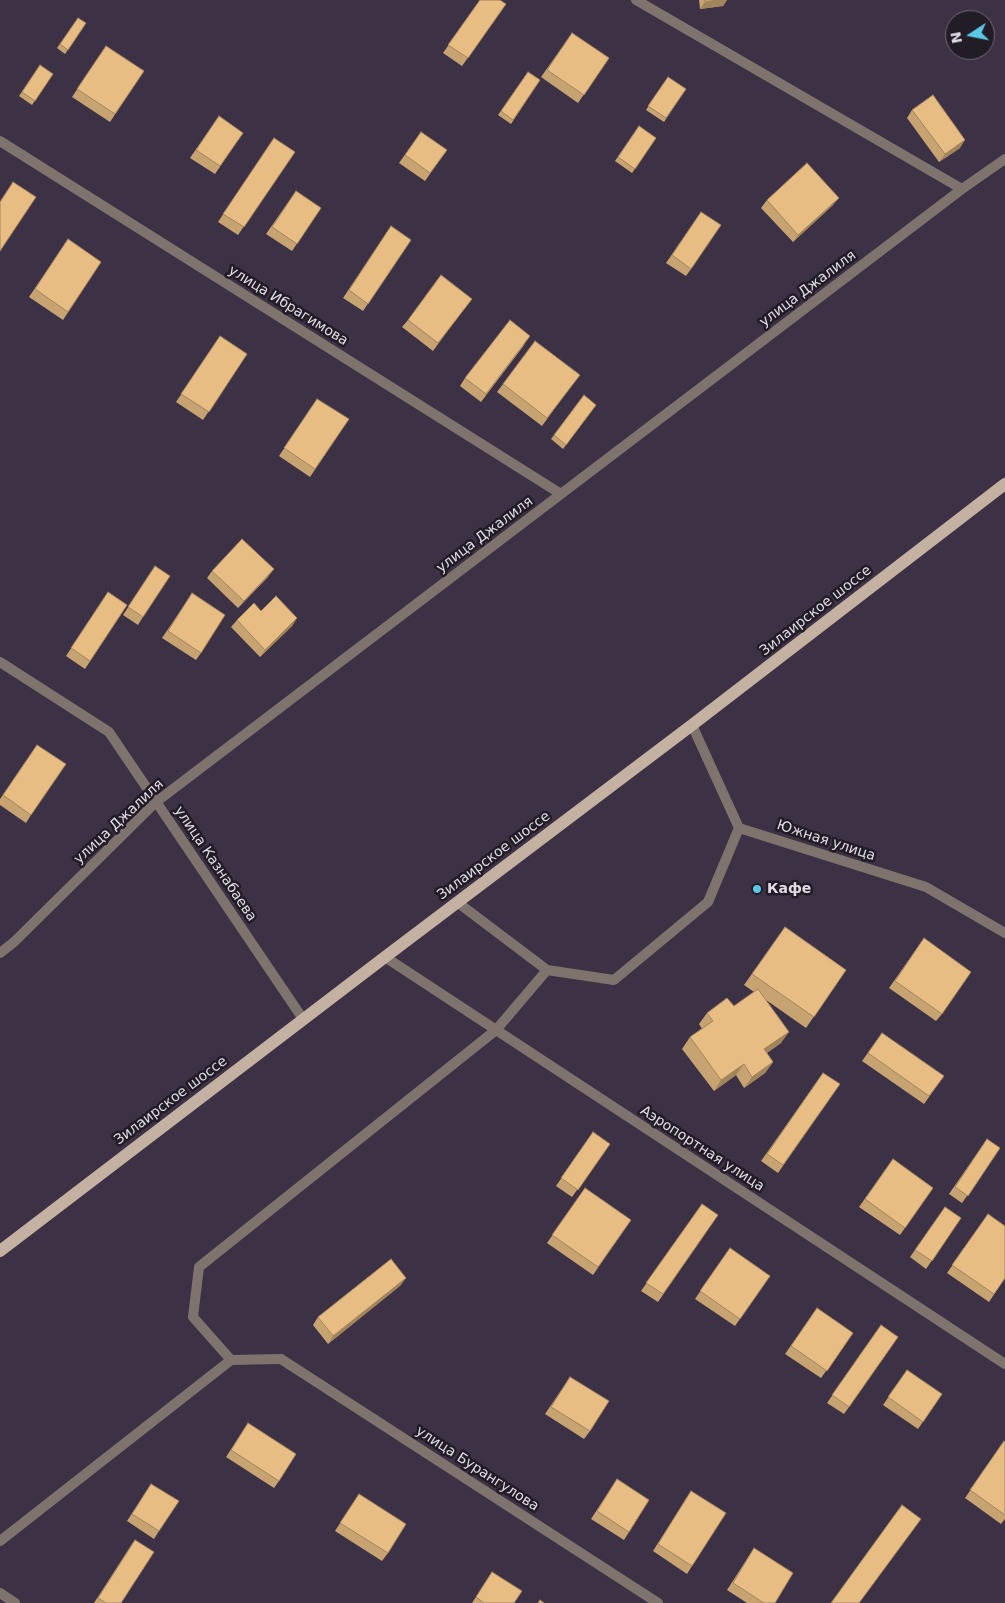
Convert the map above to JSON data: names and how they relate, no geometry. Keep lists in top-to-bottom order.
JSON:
{
  "streets": {
    "main road": ["Зилаирское шоссе"],
    "street": [
      "улица Джалиля",
      "улица Ибрагимова",
      "Южная улица",
      "улица Казнабаева",
      "Аэропортная улица",
      "улица Бурангулова"
    ]
  },
  "crossings": [
    ["улица Джалиля", "улица Ибрагимова"],
    ["улица Джалиля", "улица Казнабаева"],
    ["Зилаирское шоссе", "улица Казнабаева"],
    ["Зилаирское шоссе", "Аэропортная улица"]
  ],
  "places": ["Кафе"],
  "north": "left"
}
